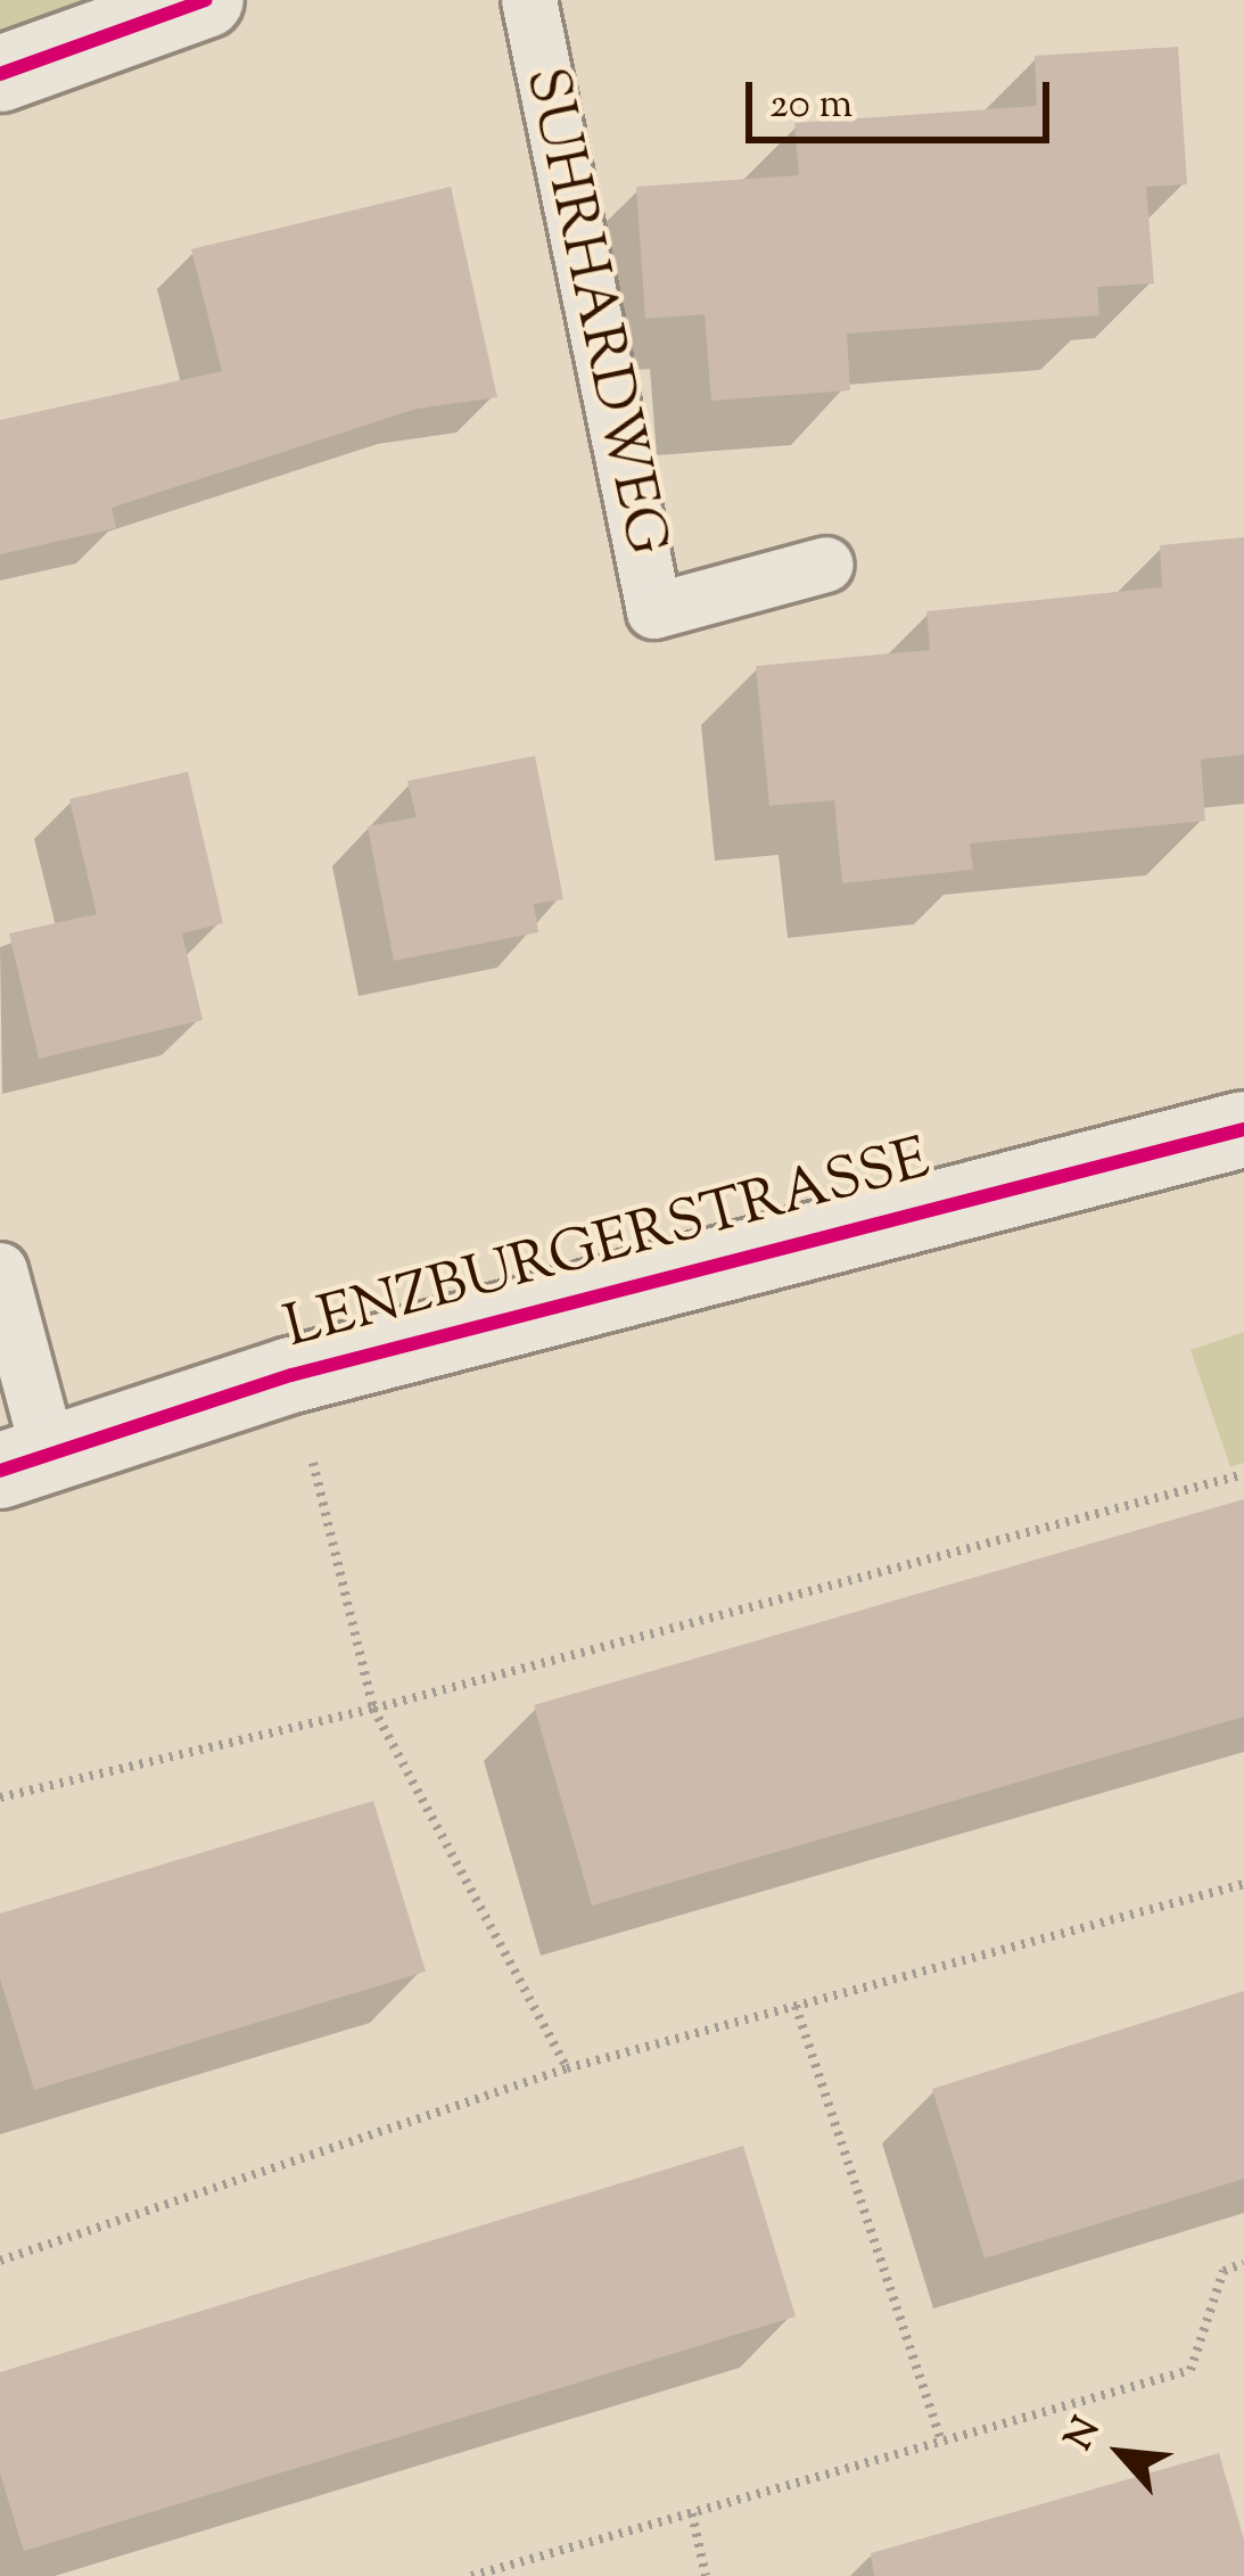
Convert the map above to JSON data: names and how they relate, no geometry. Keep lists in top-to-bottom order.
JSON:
{
  "streets": {
    "main road": ["LENZBURGERSTRASSE"],
    "lane": ["SUHRHARDWEG"]
  },
  "scale_bar": "20 m",
  "north": "top left"
}
